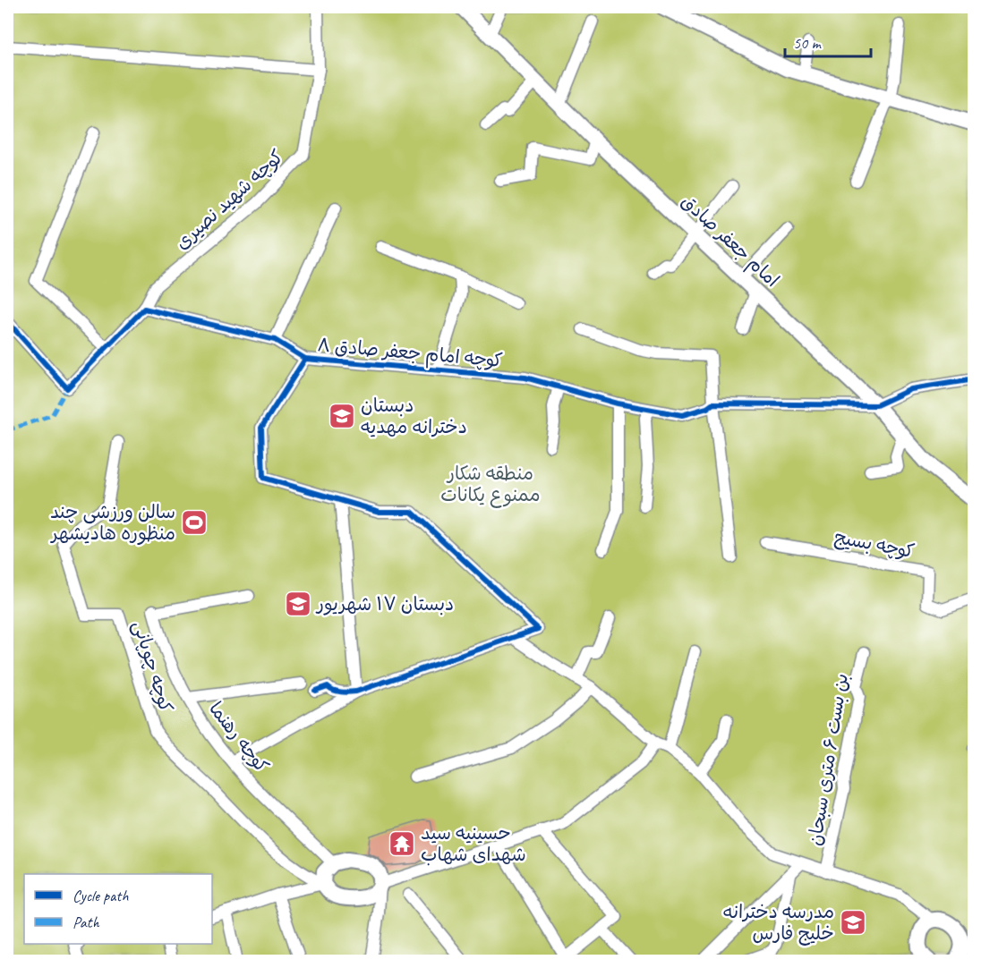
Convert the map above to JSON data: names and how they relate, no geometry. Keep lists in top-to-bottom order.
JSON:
{
  "streets": {
    "main road": ["امام جعفر صادق"],
    "street": [
      "کوچه شهید نصیری",
      "کوچه امام جعفر صادق ۸",
      "کوچه بسیج",
      "کوچه چوپانی",
      "کوچه رهنما",
      "بن بست ۶ متری سبحان"
    ]
  },
  "crossings": [
    ["کوچه شهید نصیری", "کوچه امام جعفر صادق ۸"],
    ["امام جعفر صادق", "کوچه امام جعفر صادق ۸"],
    ["کوچه چوپانی", "کوچه رهنما"]
  ],
  "parks": ["منطقه شکار ممنوع یکانات"],
  "places": {
    "school or university": ["دبستان دخترانه مهدیه", "دبستان ۱۷ شهریور", "مدرسه دخترانه خلیج فارس"],
    "sports": ["سالن ورزشی چند منظوره هادیشهر"],
    "temple": ["حسینیه سید شهدای شهاب"]
  },
  "legend": ["Cycle path", "Path"],
  "scale_bar": "50 m"
}
